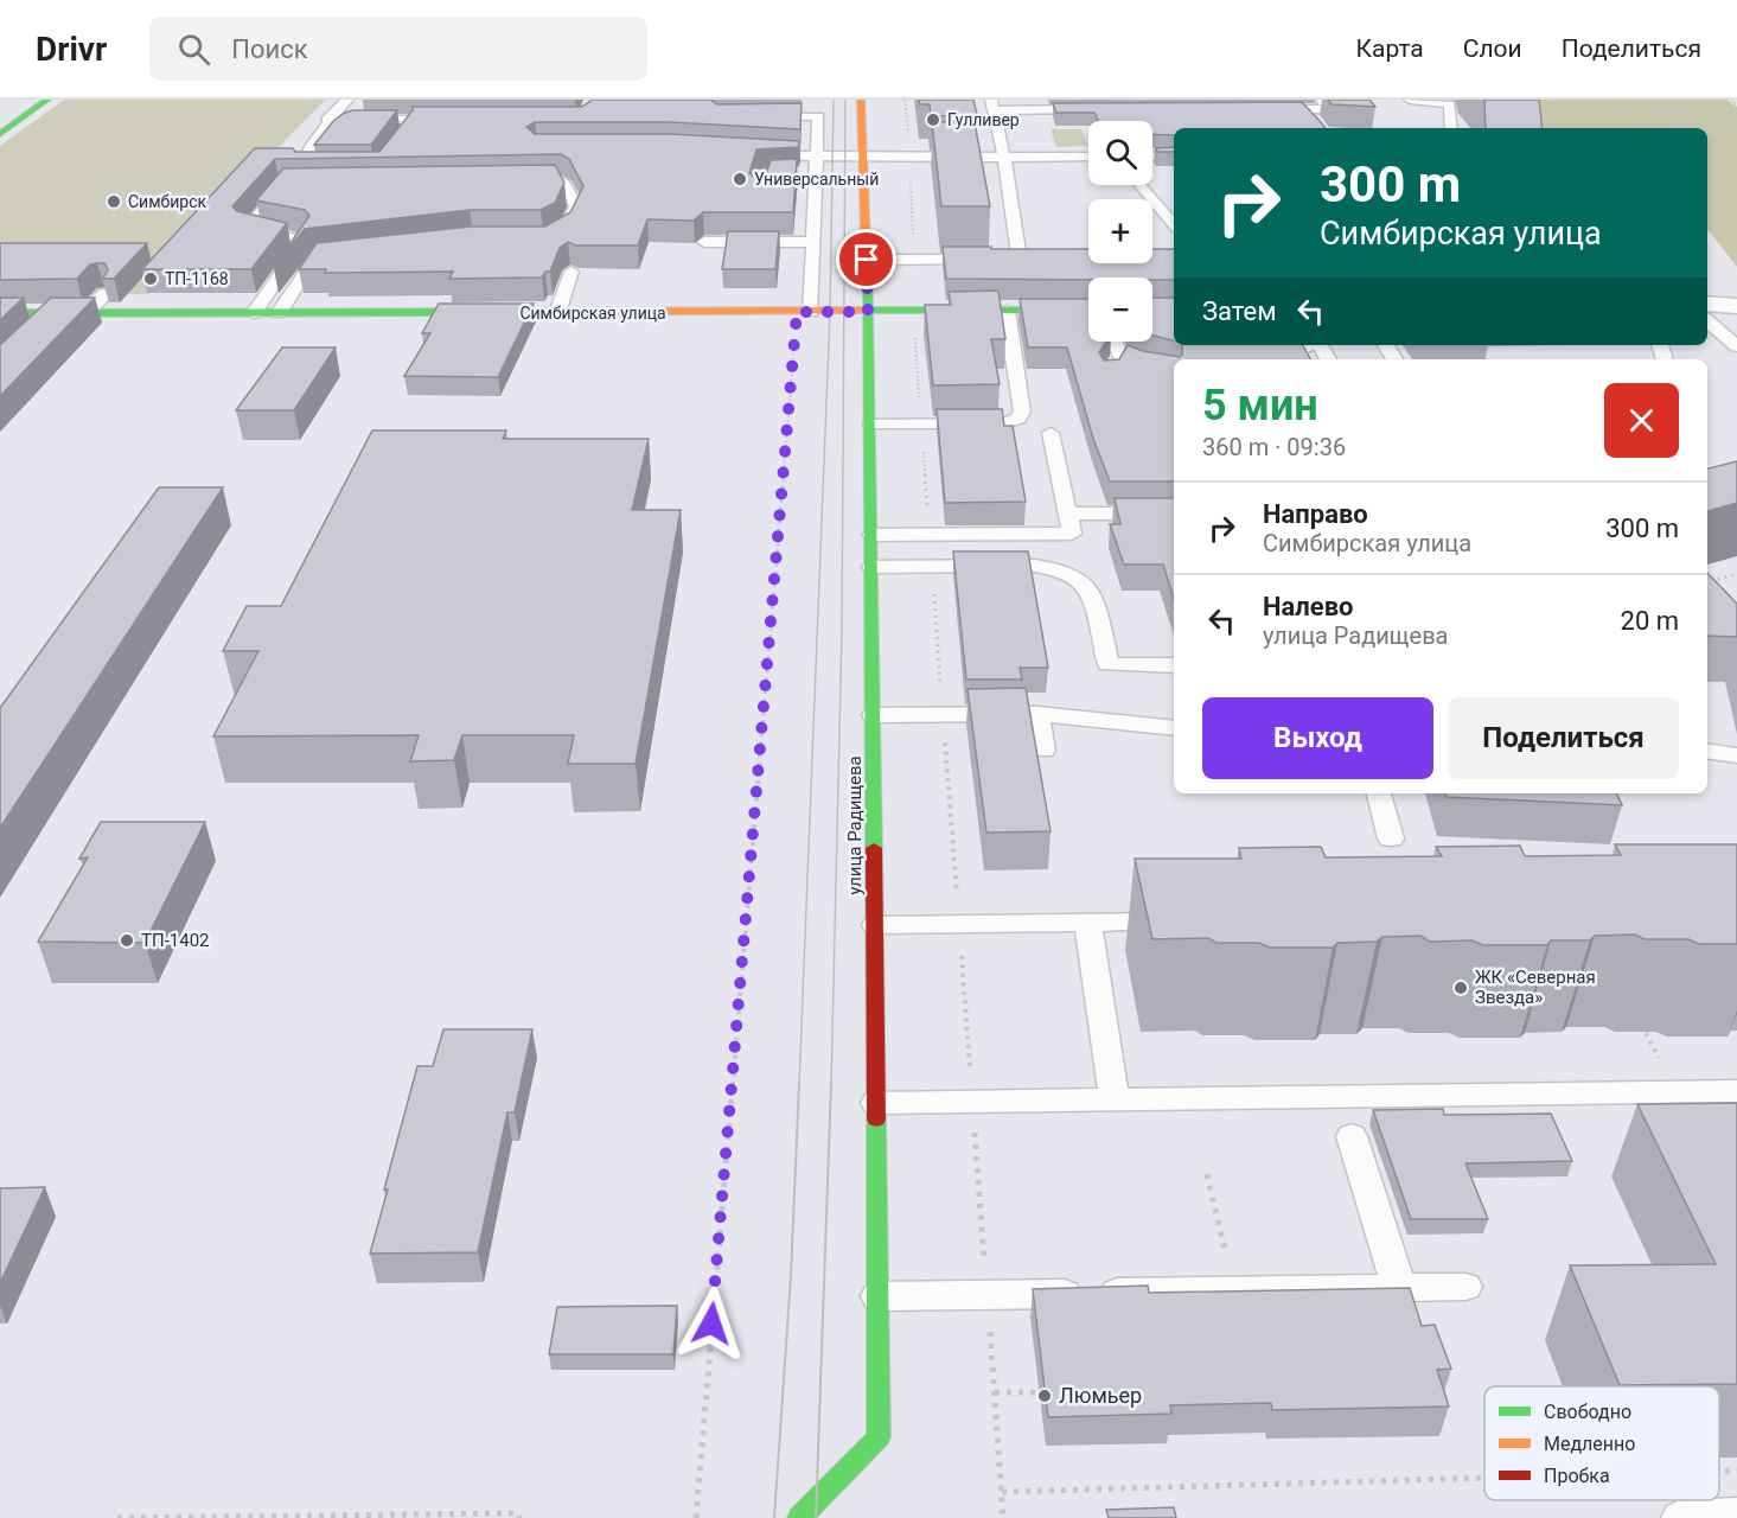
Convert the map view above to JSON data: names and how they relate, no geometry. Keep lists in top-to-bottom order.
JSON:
{
  "streets": {
    "street": ["Симбирская улица", "улица Радищева"]
  },
  "crossings": [
    ["Симбирская улица", "улица Радищева"]
  ],
  "places": [
    "Гулливер",
    "Универсальный",
    "Симбирск",
    "ТП-1168",
    "ТП-1402",
    "ЖК «Северная Звезда»",
    "Люмьер"
  ],
  "legend": ["Свободно", "Медленно", "Пробка"],
  "page": {
    "header": "Drivr",
    "search": "Поиск",
    "nav": ["Карта", "Слои", "Поделиться"],
    "map_buttons": ["+", "−"],
    "turn": ["300 m", "Симбирская улица"],
    "then": "Затем",
    "heading": ["5 мин", "360 m · 09:36"],
    "list": [
      {
        "name": "Направо",
        "note": "Симбирская улица",
        "value": "300 m"
      },
      {
        "name": "Налево",
        "note": "улица Радищева",
        "value": "20 m"
      }
    ],
    "buttons": ["Выход", "Поделиться"]
  }
}
